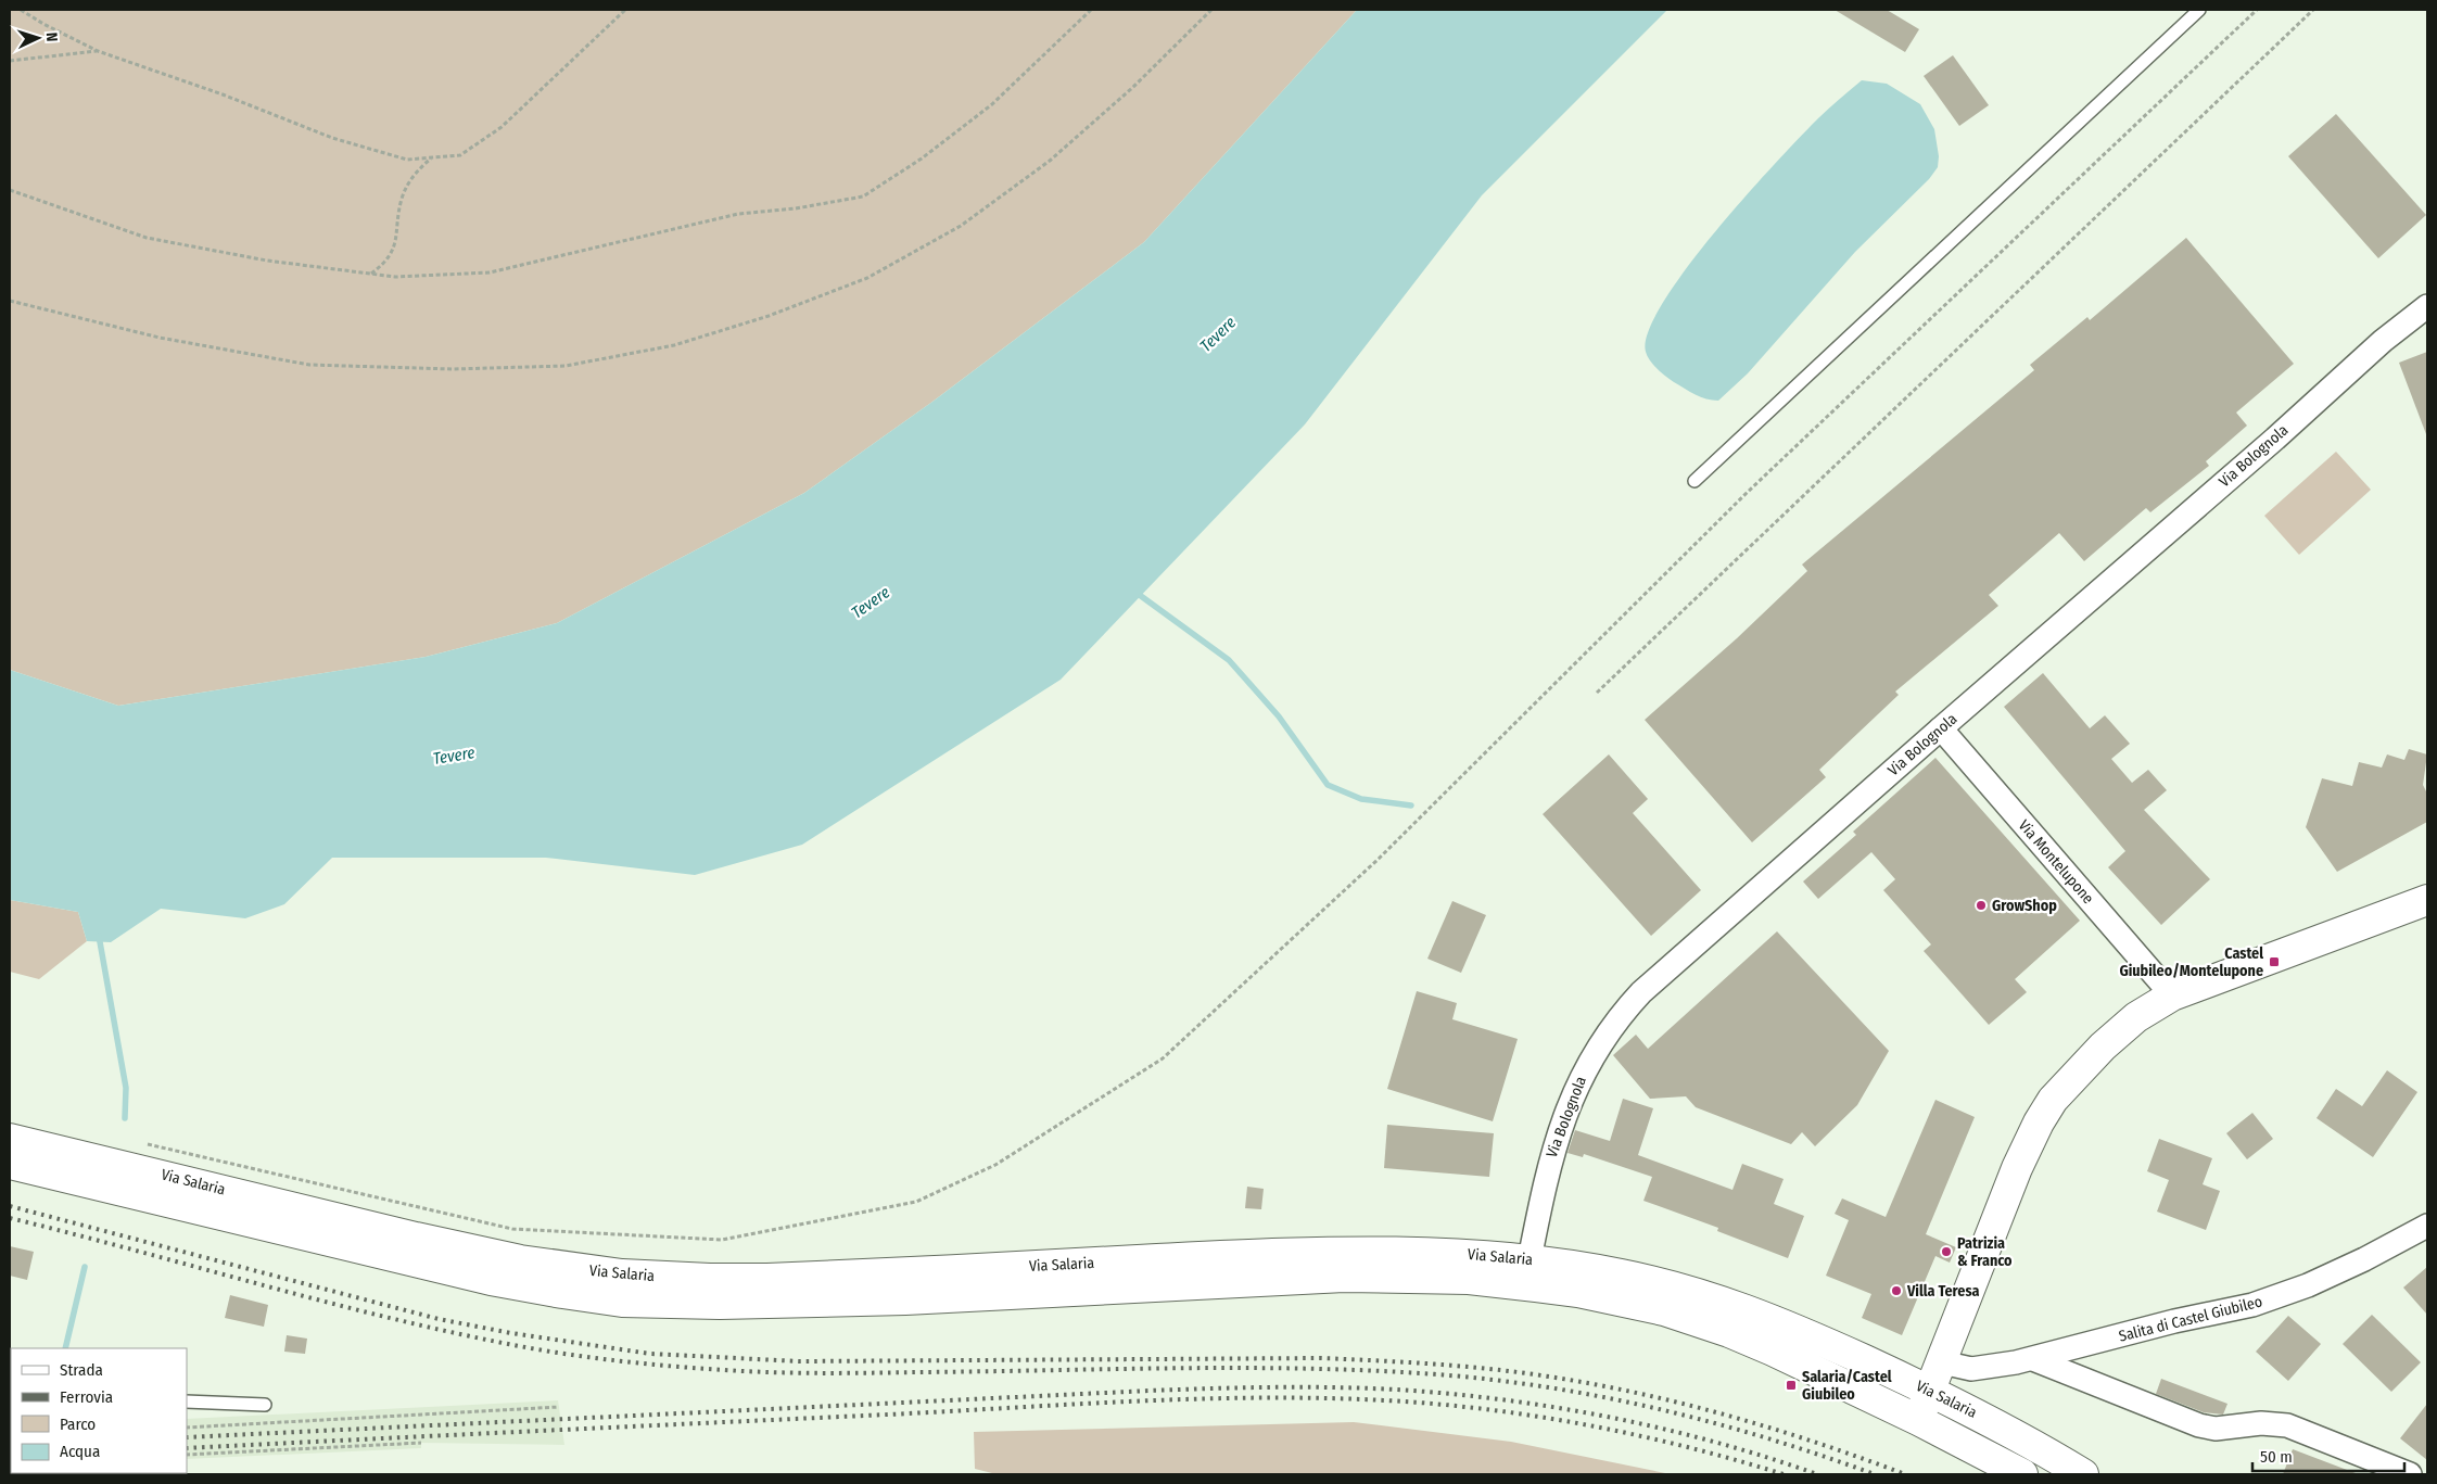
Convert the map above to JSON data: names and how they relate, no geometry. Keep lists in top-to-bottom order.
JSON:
{
  "streets": {
    "main road": ["Via Salaria"],
    "street": ["Via Bolognola", "Via Montelupone", "Salita di Castel Giubileo"]
  },
  "crossings": [
    ["Via Bolognola", "Via Montelupone"],
    ["Via Bolognola", "Via Salaria"]
  ],
  "water": ["Tevere"],
  "places": {
    "other": ["GrowShop", "Patrizia & Franco", "Villa Teresa"],
    "transit": ["Castel Giubileo/Montelupone", "Salaria/Castel Giubileo"]
  },
  "legend": [
    "Strada",
    "Ferrovia",
    "Parco",
    "Acqua"
  ],
  "scale_bar": "50 m",
  "north": "right"
}
